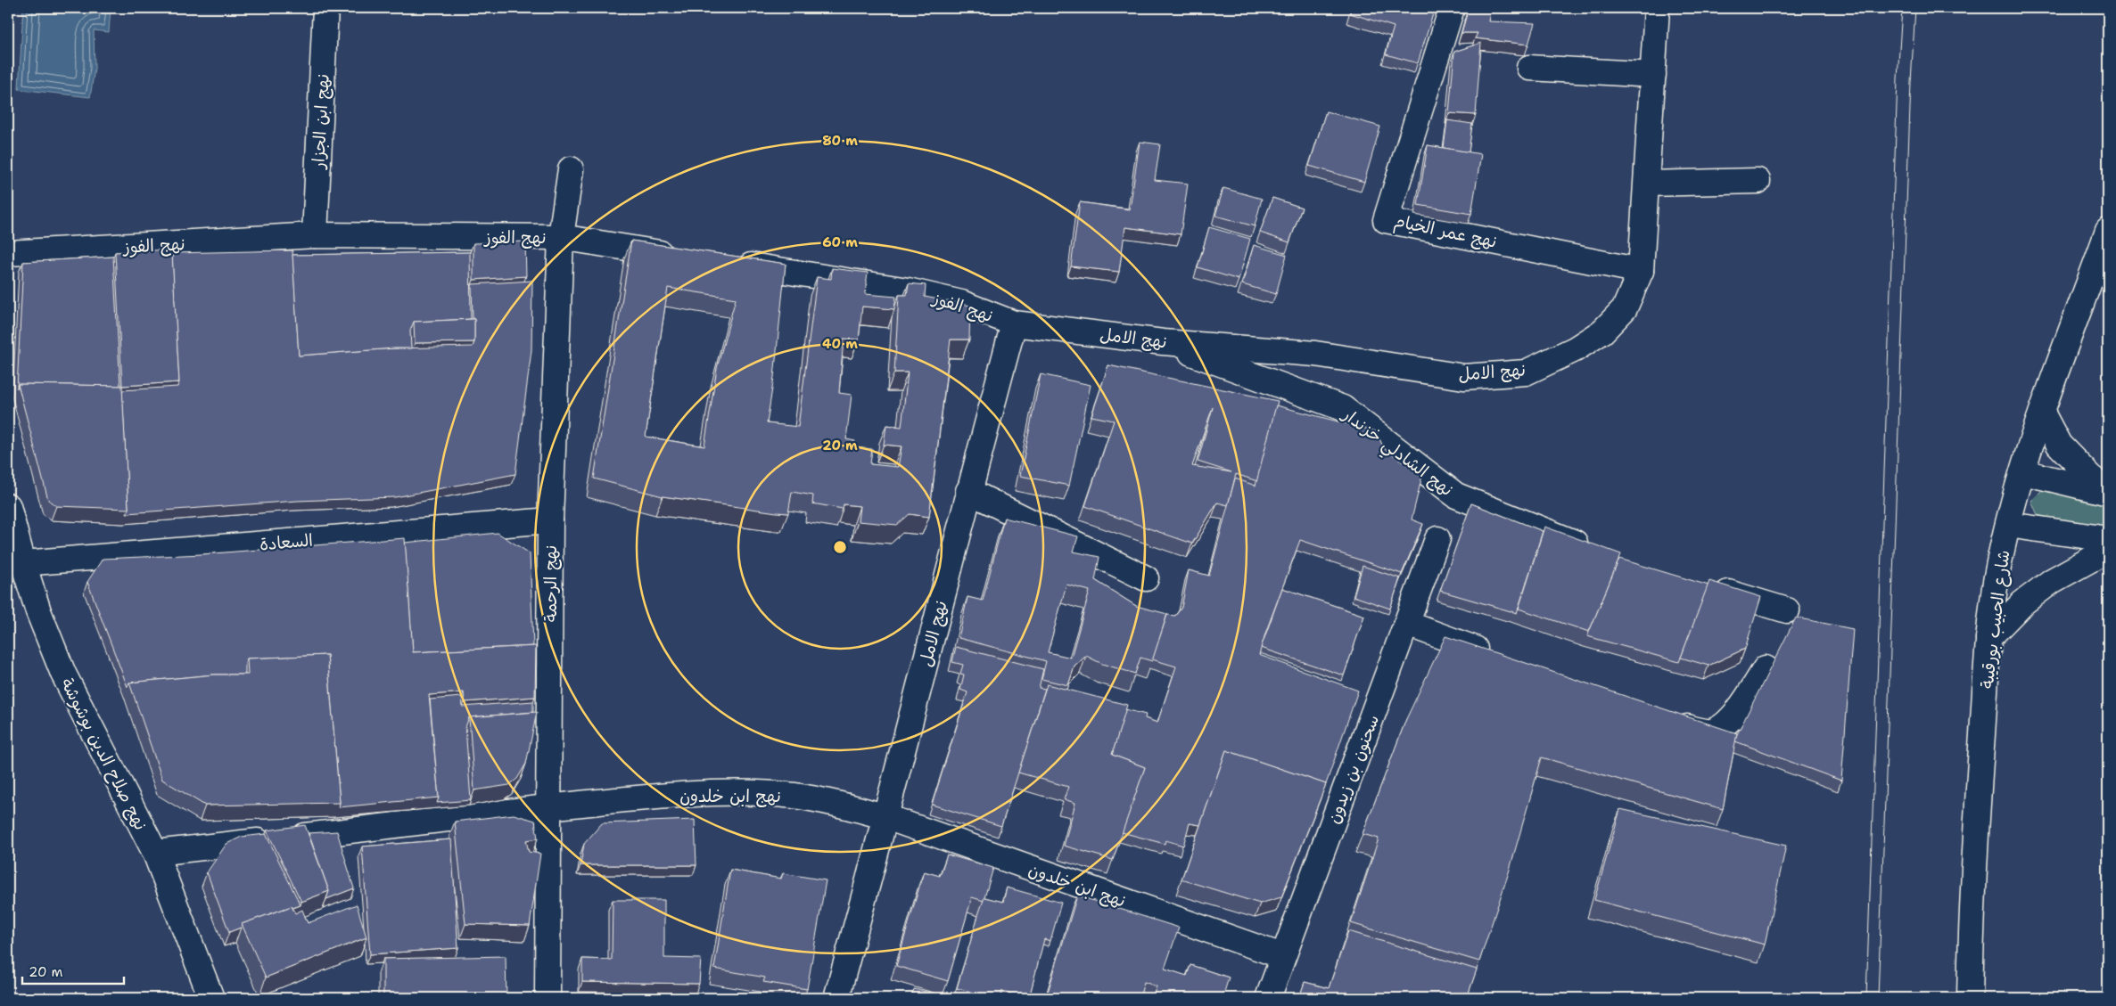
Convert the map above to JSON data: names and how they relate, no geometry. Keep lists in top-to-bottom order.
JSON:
{
  "streets": {
    "street": [
      "نهج ابن الجزار",
      "نهج عمر الخيام",
      "نهج الفوز",
      "نهج الامل",
      "نهج الشادلي خزندار",
      "السعادة",
      "نهج الرحمة",
      "شارع الحبيب بورقيبة",
      "نهج صلاح الدين بوشوشة",
      "سحنون بن زيدون",
      "نهج ابن خلدون"
    ]
  },
  "crossings": [
    ["نهج ابن الجزار", "نهج الفوز"],
    ["نهج عمر الخيام", "نهج الامل"],
    ["نهج الفوز", "نهج الامل"],
    ["نهج الفوز", "نهج الرحمة"],
    ["نهج الامل", "نهج الشادلي خزندار"],
    ["نهج الامل", "نهج ابن خلدون"],
    ["السعادة", "نهج الرحمة"],
    ["السعادة", "نهج صلاح الدين بوشوشة"],
    ["نهج الرحمة", "نهج ابن خلدون"],
    ["نهج صلاح الدين بوشوشة", "نهج ابن خلدون"],
    ["سحنون بن زيدون", "نهج ابن خلدون"]
  ],
  "scale_bar": "20 m",
  "rings": [
    "80 m",
    "60 m",
    "40 m",
    "20 m"
  ]
}
